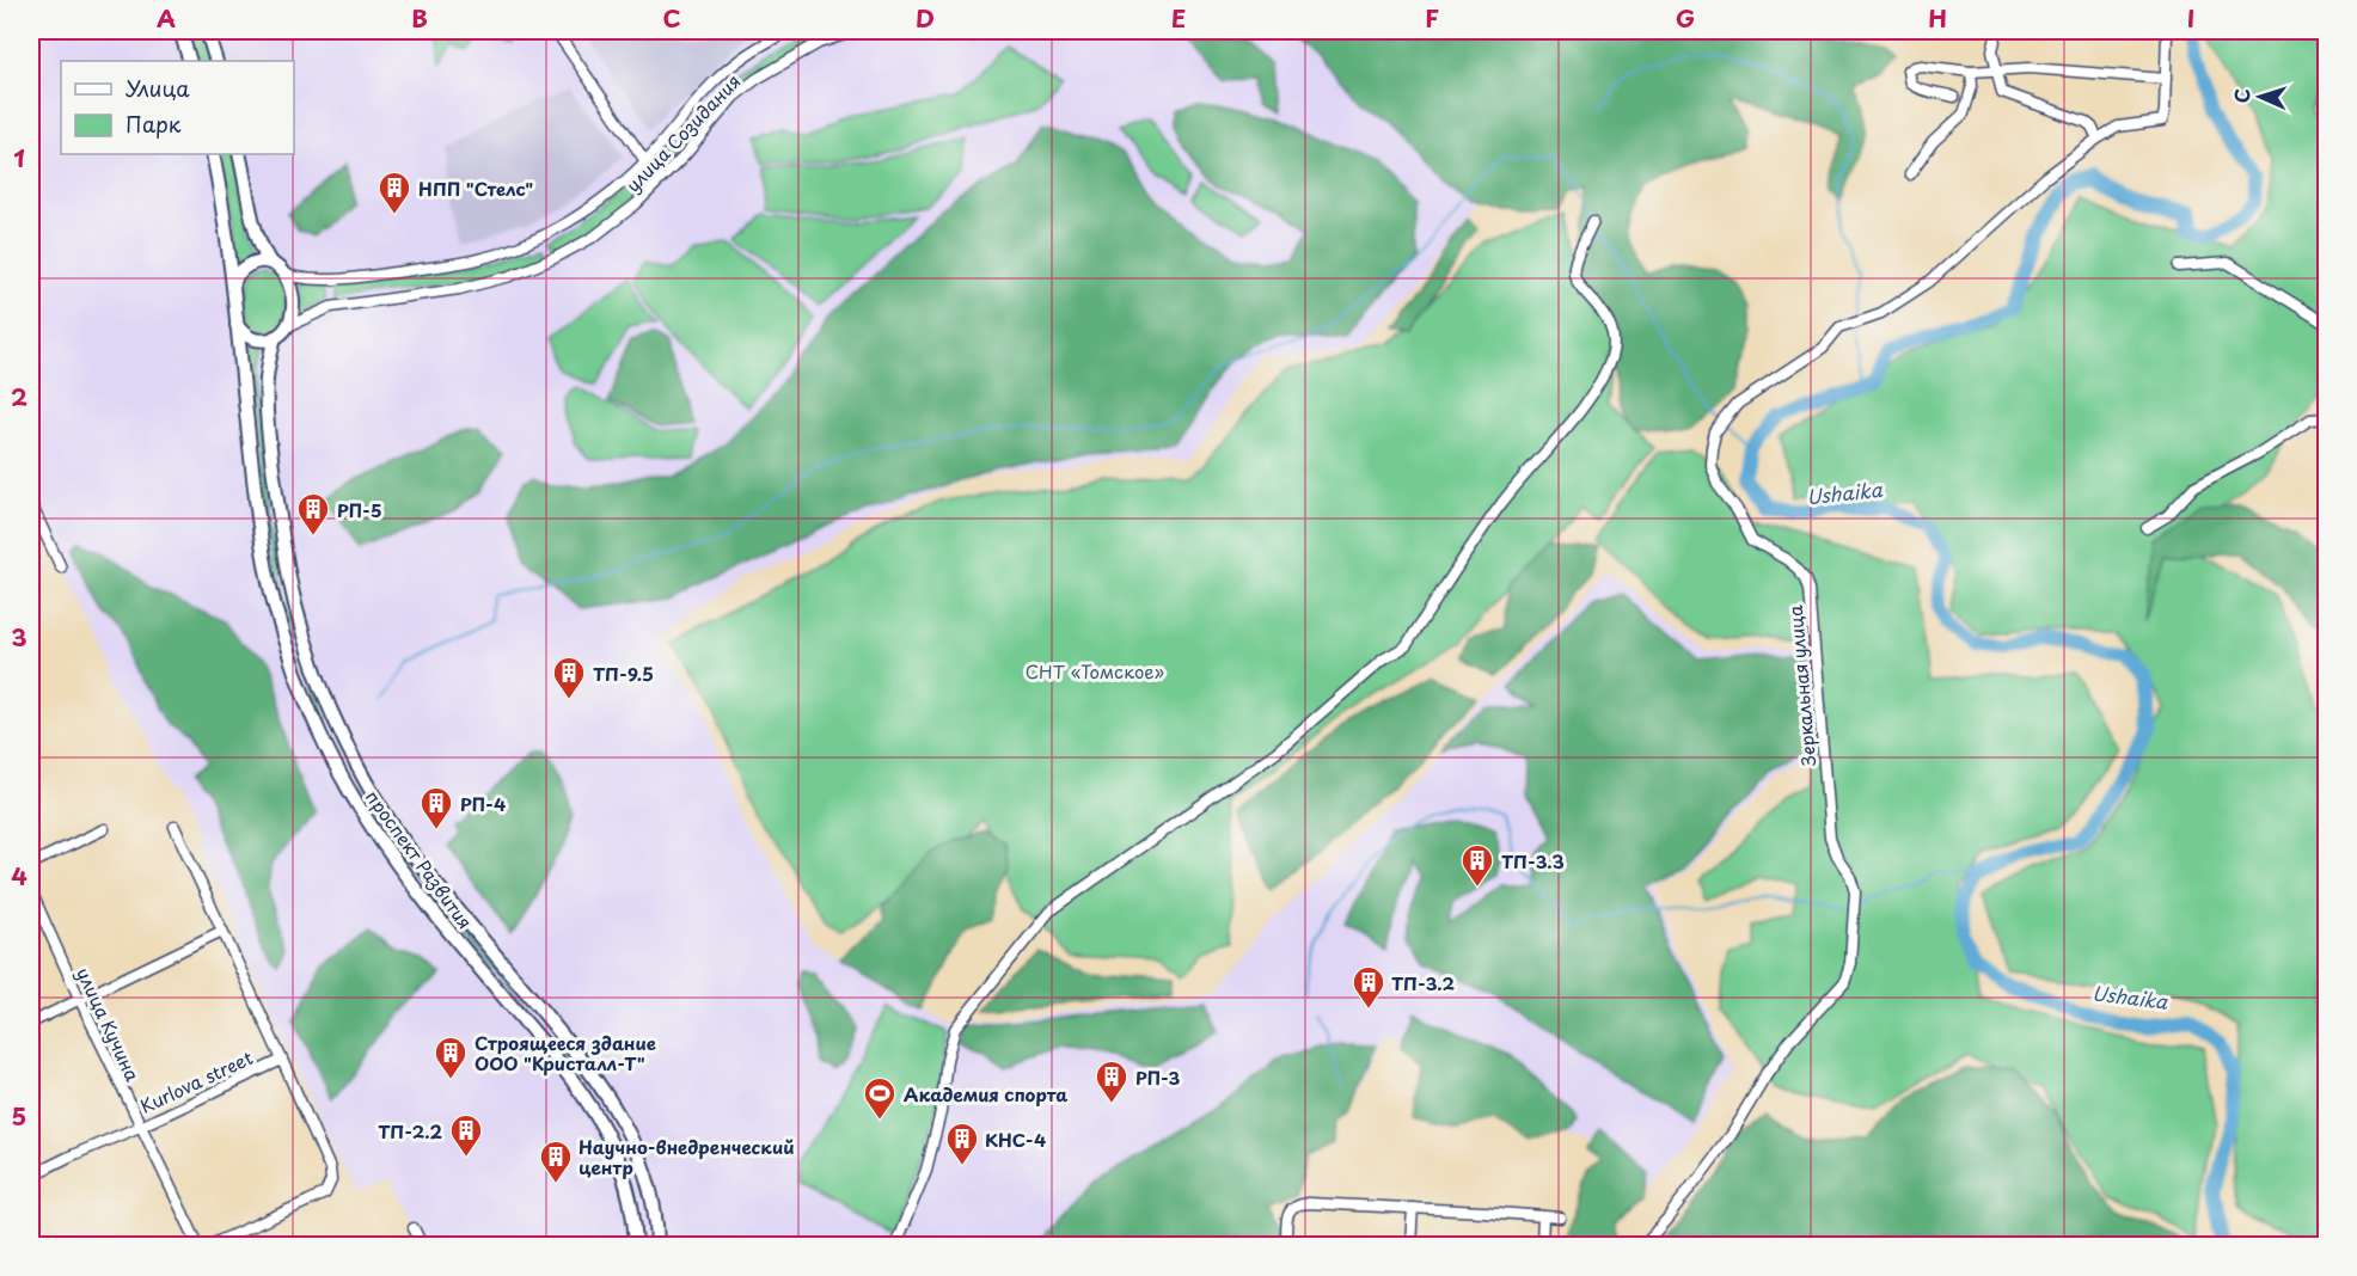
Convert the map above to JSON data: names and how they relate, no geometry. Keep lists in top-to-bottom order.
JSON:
{
  "streets": {
    "street": [
      "улица Созидания",
      "Зеркальная улица",
      "проспект Развития",
      "улица Кучина",
      "Kurlova street"
    ]
  },
  "crossings": [
    ["улица Созидания", "проспект Развития"],
    ["улица Кучина", "Kurlova street"]
  ],
  "water": ["Ushaika"],
  "parks": ["СНТ «Томское»"],
  "places": {
    "building": [
      "НПП \"Стелс\"",
      "РП-5",
      "ТП-9.5",
      "РП-4",
      "ТП-3.3",
      "ТП-3.2",
      "Строящееся здание ООО \"Кристалл-Т\"",
      "РП-3",
      "ТП-2.2",
      "КНС-4",
      "Научно-внедренческий центр"
    ],
    "sports": ["Академия спорта"]
  },
  "legend": ["Улица", "Парк"],
  "north": "left",
  "grid": {
    "columns": [
      "A",
      "B",
      "C",
      "D",
      "E",
      "F",
      "G",
      "H",
      "I"
    ],
    "rows": [
      "1",
      "2",
      "3",
      "4",
      "5"
    ]
  }
}
